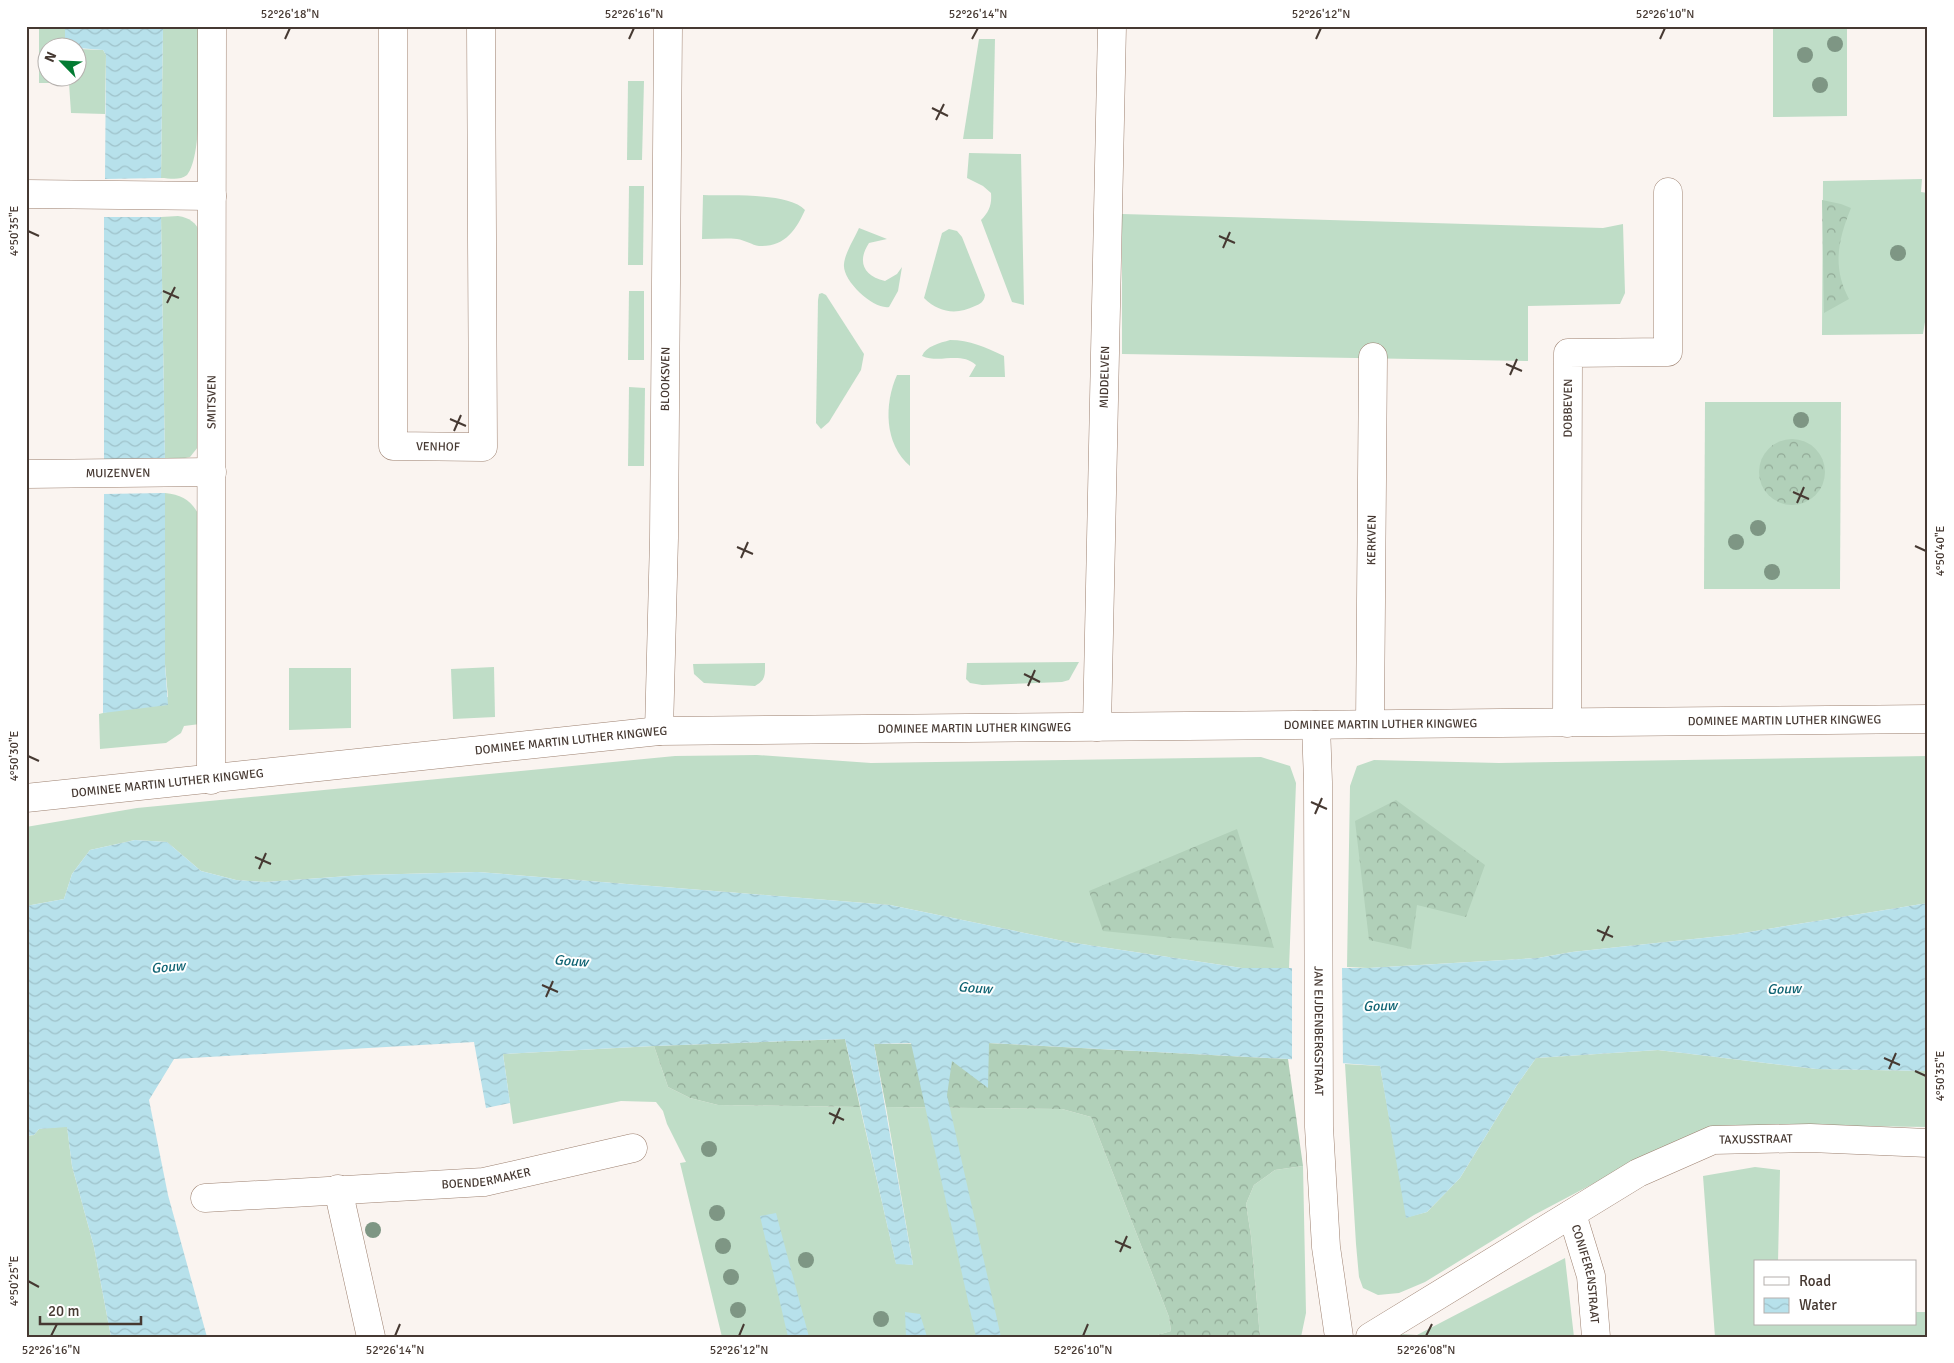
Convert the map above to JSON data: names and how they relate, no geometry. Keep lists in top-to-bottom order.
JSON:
{
  "streets": {
    "street": [
      "MIDDELVEN",
      "BLOOKSVEN",
      "SMITSVEN",
      "DOBBEVEN",
      "VENHOF",
      "MUIZENVEN",
      "KERKVEN",
      "DOMINEE MARTIN LUTHER KINGWEG",
      "JAN EIJDENBERGSTRAAT",
      "TAXUSSTRAAT",
      "BOENDERMAKER",
      "CONIFERENSTRAAT"
    ]
  },
  "crossings": [
    ["MIDDELVEN", "DOMINEE MARTIN LUTHER KINGWEG"],
    ["BLOOKSVEN", "DOMINEE MARTIN LUTHER KINGWEG"],
    ["SMITSVEN", "MUIZENVEN"],
    ["SMITSVEN", "DOMINEE MARTIN LUTHER KINGWEG"],
    ["DOBBEVEN", "DOMINEE MARTIN LUTHER KINGWEG"],
    ["KERKVEN", "DOMINEE MARTIN LUTHER KINGWEG"],
    ["DOMINEE MARTIN LUTHER KINGWEG", "JAN EIJDENBERGSTRAAT"],
    ["TAXUSSTRAAT", "CONIFERENSTRAAT"]
  ],
  "water": ["Gouw"],
  "legend": ["Road", "Water"],
  "scale_bar": "20 m",
  "north": "top left",
  "coordinates": [
    "52°26'18\"N",
    "52°26'16\"N",
    "52°26'14\"N",
    "52°26'12\"N",
    "52°26'10\"N",
    "4°50'35\"E",
    "4°50'40\"E",
    "4°50'30\"E",
    "4°50'25\"E",
    "52°26'08\"N"
  ]
}
